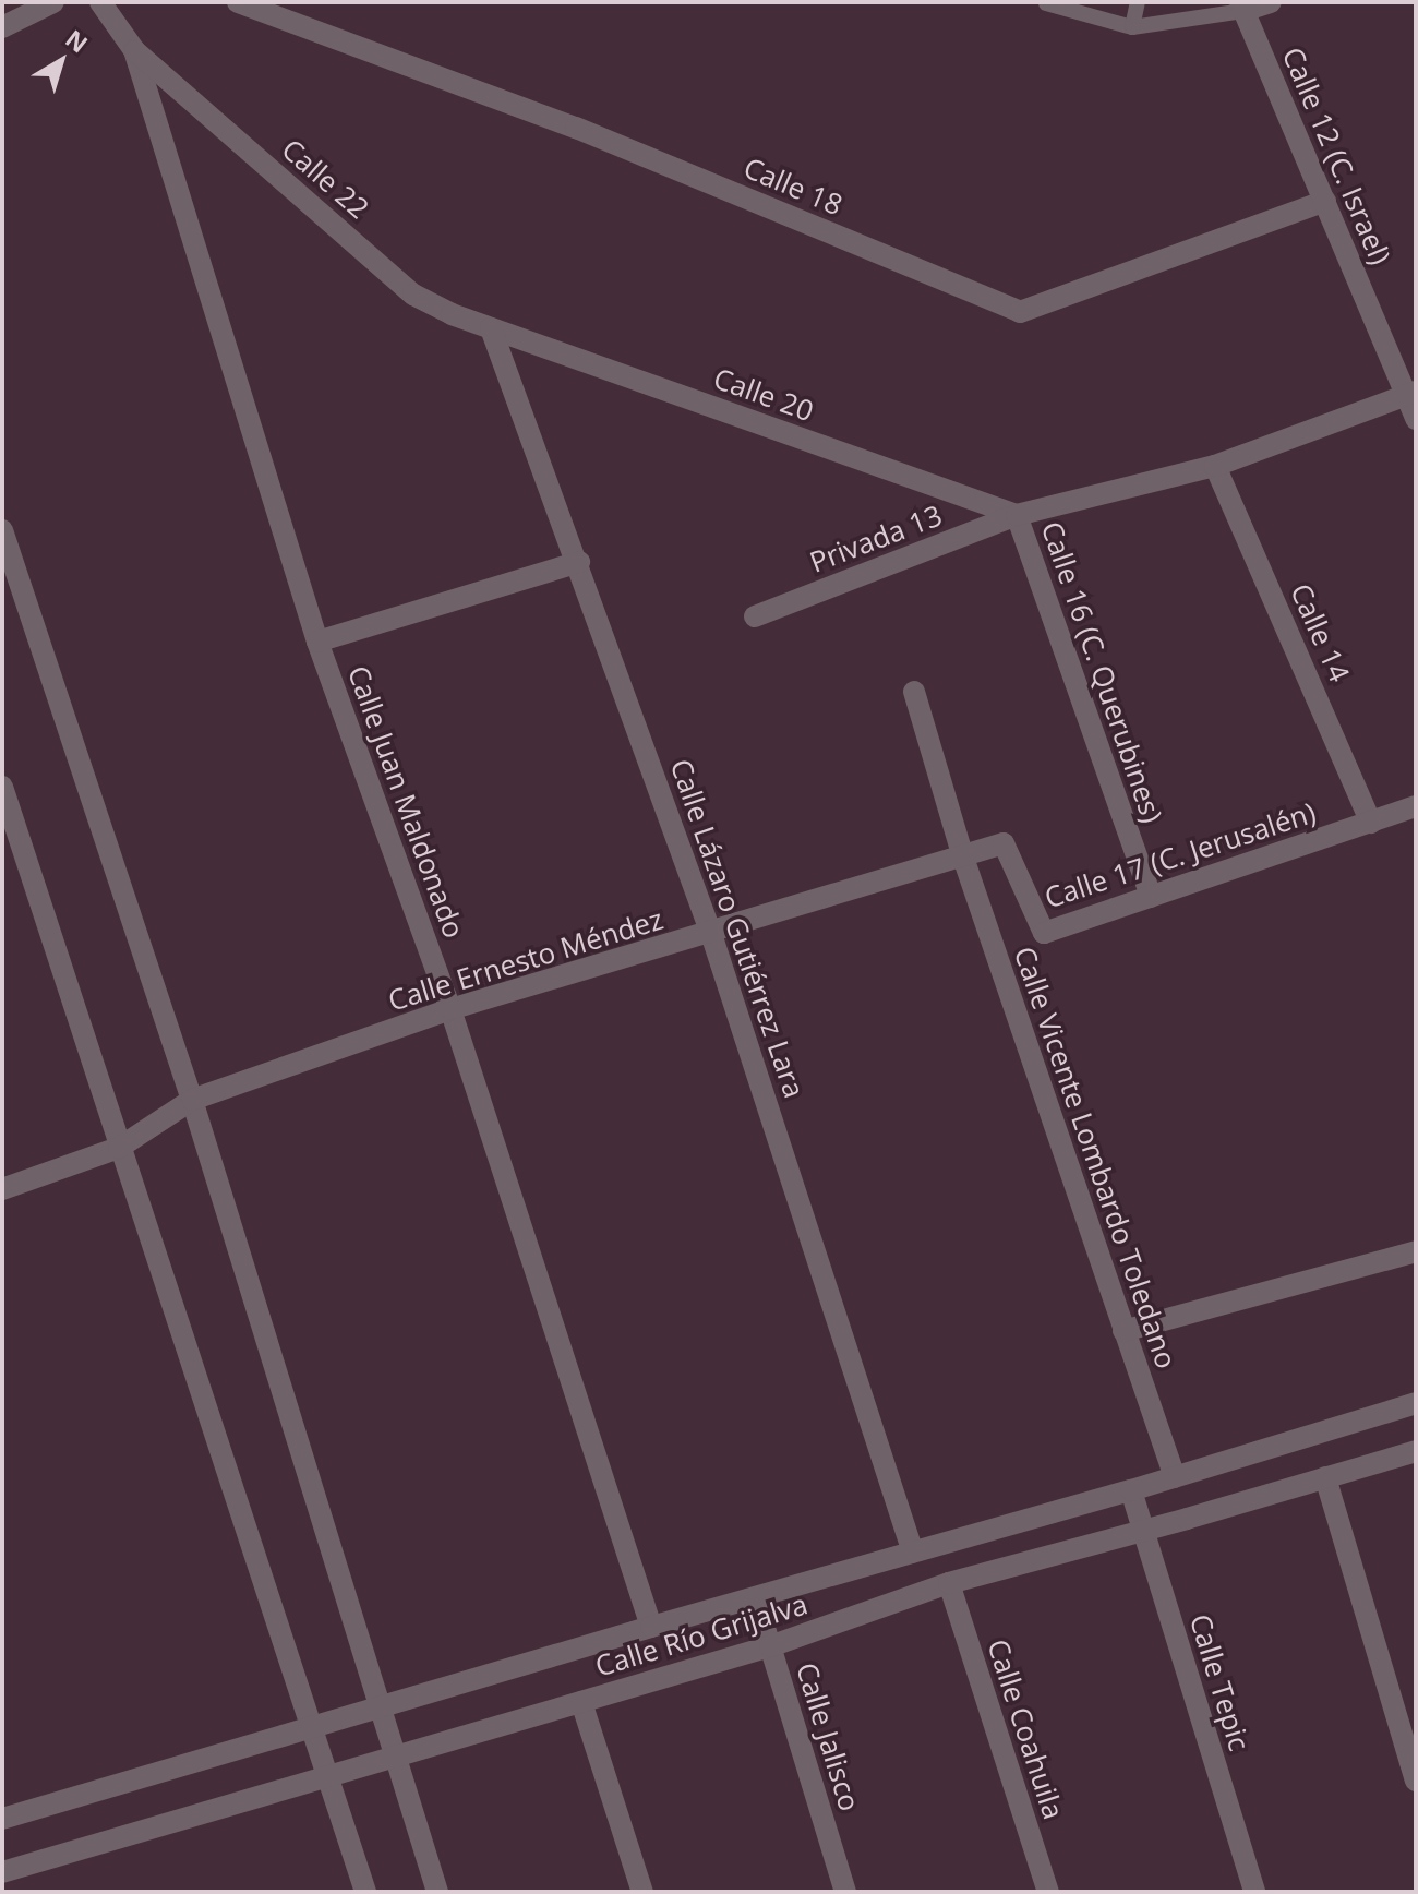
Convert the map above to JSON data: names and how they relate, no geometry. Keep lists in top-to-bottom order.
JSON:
{
  "streets": {
    "street": [
      "Calle 12 (C. Israel)",
      "Calle 22",
      "Calle 18",
      "Calle 20",
      "Privada 13",
      "Calle 14",
      "Calle 16 (C. Querubines)",
      "Calle Juan Maldonado",
      "Calle 17 (C. Jerusalén)",
      "Calle Lázaro Gutiérrez Lara",
      "Calle Ernesto Méndez",
      "Calle Vicente Lombardo Toledano",
      "Calle Río Grijalva",
      "Calle Tepic",
      "Calle Coahuila",
      "Calle Jalisco"
    ]
  },
  "crossings": [
    ["Calle 12 (C. Israel)", "Calle 18"],
    ["Calle 12 (C. Israel)", "Privada 13"],
    ["Calle 22", "Calle 20"],
    ["Calle 22", "Calle Juan Maldonado"],
    ["Calle 22", "Calle Lázaro Gutiérrez Lara"],
    ["Calle 20", "Privada 13"],
    ["Calle 20", "Calle 16 (C. Querubines)"],
    ["Calle 20", "Calle Lázaro Gutiérrez Lara"],
    ["Privada 13", "Calle 14"],
    ["Privada 13", "Calle 16 (C. Querubines)"],
    ["Calle 14", "Calle 17 (C. Jerusalén)"],
    ["Calle 16 (C. Querubines)", "Calle 17 (C. Jerusalén)"],
    ["Calle Juan Maldonado", "Calle Ernesto Méndez"],
    ["Calle Juan Maldonado", "Calle Río Grijalva"],
    ["Calle 17 (C. Jerusalén)", "Calle Ernesto Méndez"],
    ["Calle 17 (C. Jerusalén)", "Calle Vicente Lombardo Toledano"],
    ["Calle Lázaro Gutiérrez Lara", "Calle Ernesto Méndez"],
    ["Calle Lázaro Gutiérrez Lara", "Calle Río Grijalva"],
    ["Calle Ernesto Méndez", "Calle Vicente Lombardo Toledano"],
    ["Calle Vicente Lombardo Toledano", "Calle Río Grijalva"],
    ["Calle Río Grijalva", "Calle Tepic"],
    ["Calle Río Grijalva", "Calle Coahuila"],
    ["Calle Río Grijalva", "Calle Jalisco"]
  ],
  "north": "top right"
}
